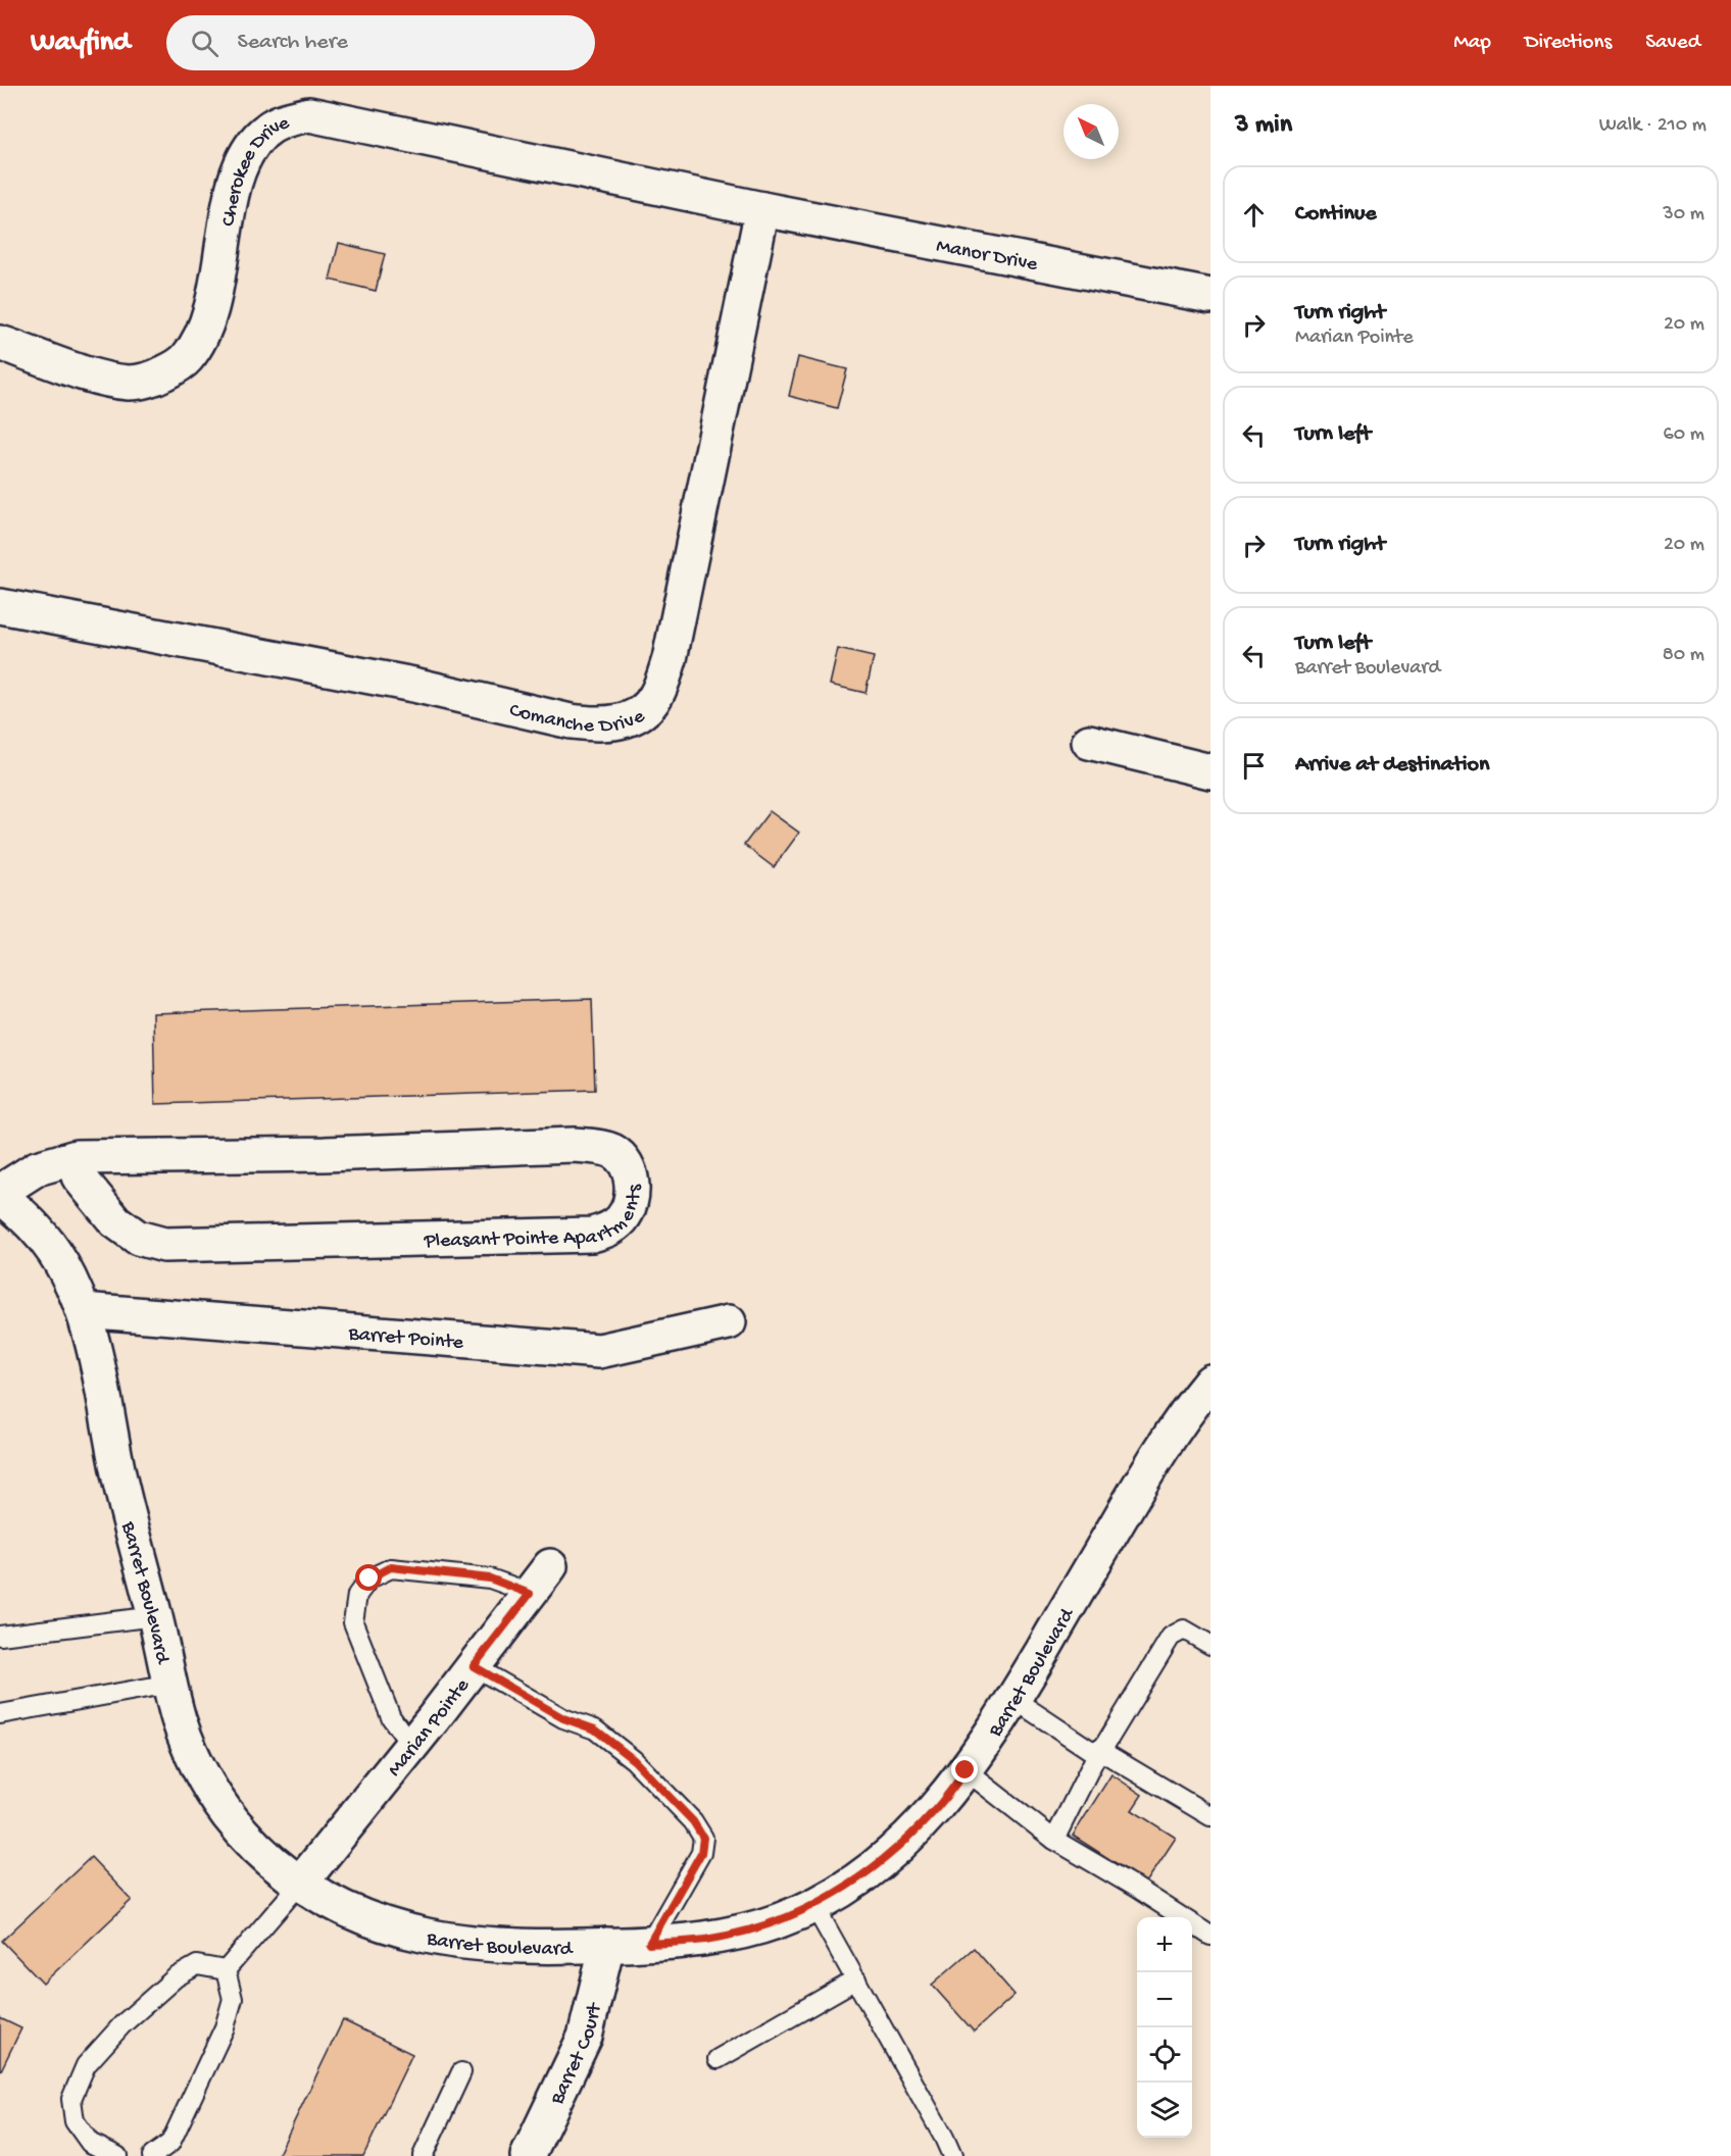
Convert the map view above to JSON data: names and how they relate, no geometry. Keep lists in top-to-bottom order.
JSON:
{
  "streets": {
    "street": [
      "Cherokee Drive",
      "Manor Drive",
      "Comanche Drive",
      "Pleasant Pointe Apartments",
      "Barret Pointe",
      "Barret Boulevard",
      "Marian Pointe",
      "Barret Court"
    ]
  },
  "crossings": [
    ["Cherokee Drive", "Manor Drive"],
    ["Cherokee Drive", "Comanche Drive"],
    ["Manor Drive", "Comanche Drive"],
    ["Pleasant Pointe Apartments", "Barret Boulevard"],
    ["Barret Pointe", "Barret Boulevard"],
    ["Barret Boulevard", "Marian Pointe"],
    ["Barret Boulevard", "Barret Court"]
  ],
  "north": "top left",
  "page": {
    "header": "Wayfind",
    "search": "Search here",
    "nav": ["Map", "Directions", "Saved"],
    "heading": ["3 min", "Walk · 210 m"],
    "list": [
      ["Continue", "30 m"],
      ["Turn right", "Marian Pointe", "20 m"],
      ["Turn left", "60 m"],
      ["Turn right", "20 m"],
      ["Turn left", "Barret Boulevard", "80 m"],
      "Arrive at destination"
    ],
    "map_buttons": ["+", "−"]
  }
}
